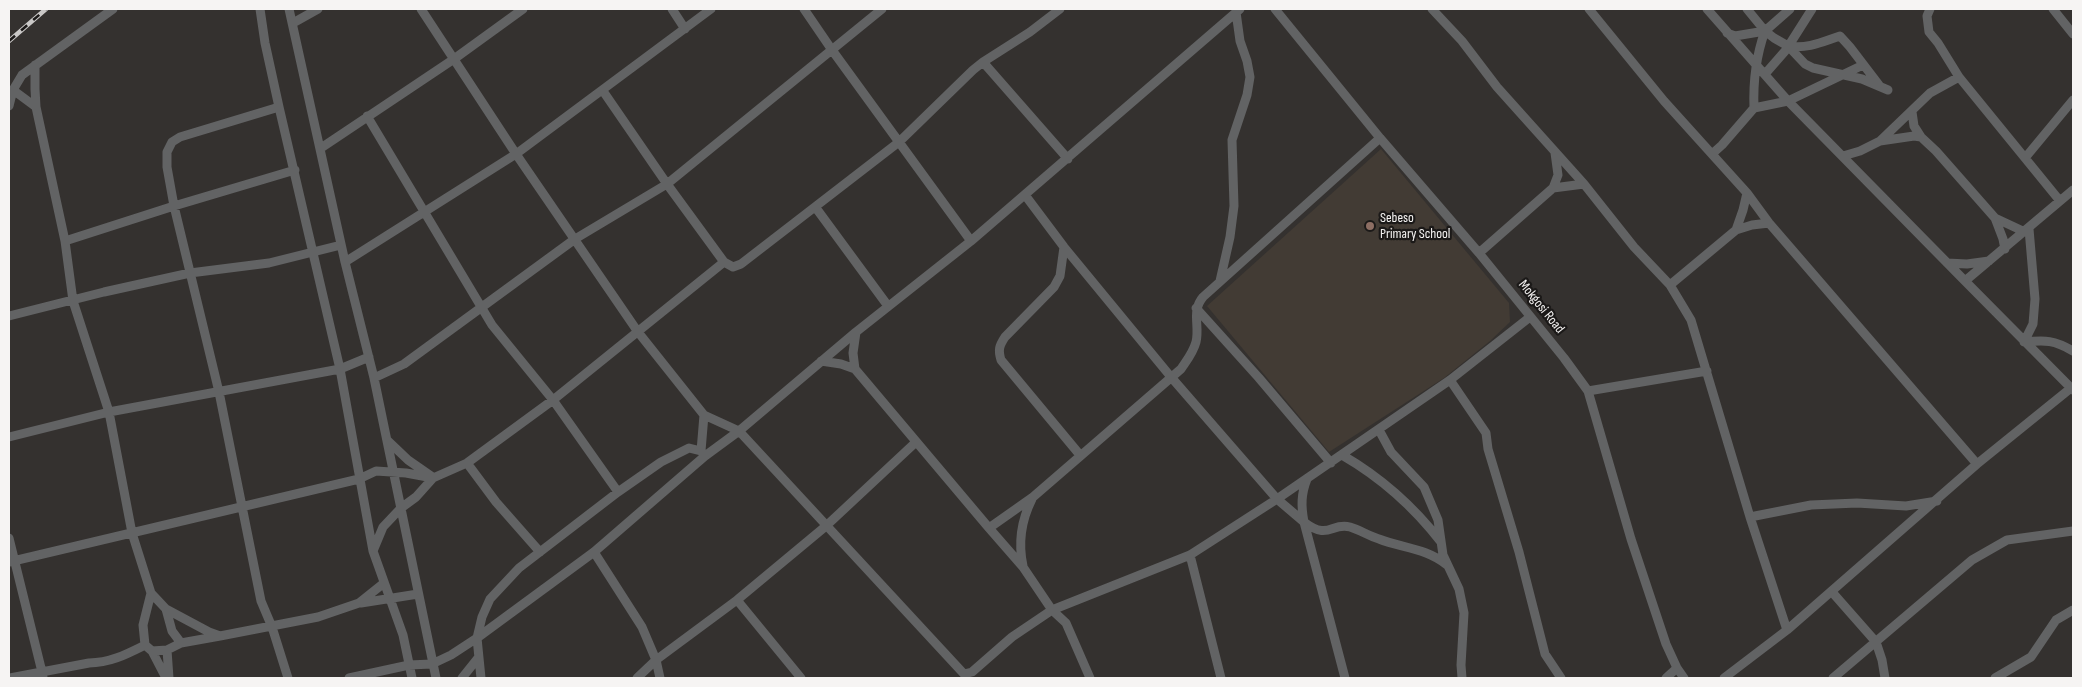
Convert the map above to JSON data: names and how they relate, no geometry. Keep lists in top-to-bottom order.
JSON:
{
  "streets": {
    "street": ["Mokgosi Road"]
  },
  "places": ["Sebeso Primary School"]
}
